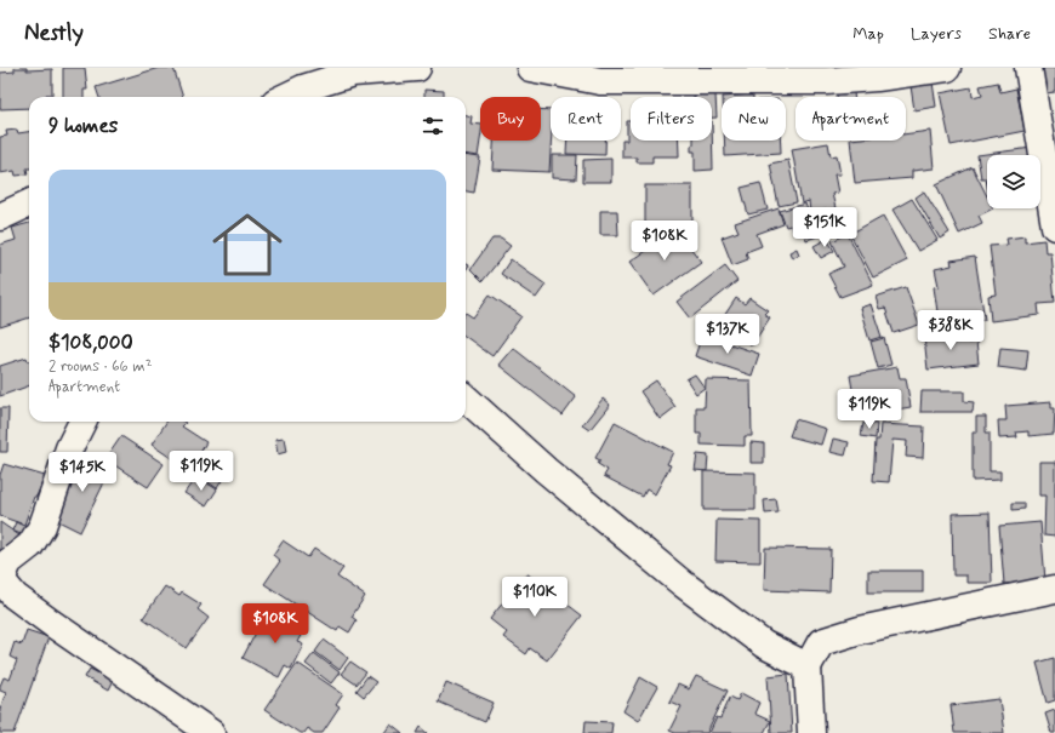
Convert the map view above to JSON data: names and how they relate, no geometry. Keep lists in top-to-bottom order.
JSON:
{
  "page": {
    "header": "Nestly",
    "nav": ["Map", "Layers", "Share"],
    "chip": [
      "Buy",
      "Rent",
      "Filters",
      "New",
      "Apartment"
    ],
    "heading": "9 homes",
    "list": [
      {
        "name": "$108,000",
        "note": "2 rooms · 66 m² · Apartment"
      }
    ],
    "price": [
      "$151K",
      "$108K",
      "$388K",
      "$137K",
      "$119K",
      "$119K",
      "$145K",
      "$110K",
      "$108K"
    ]
  }
}
